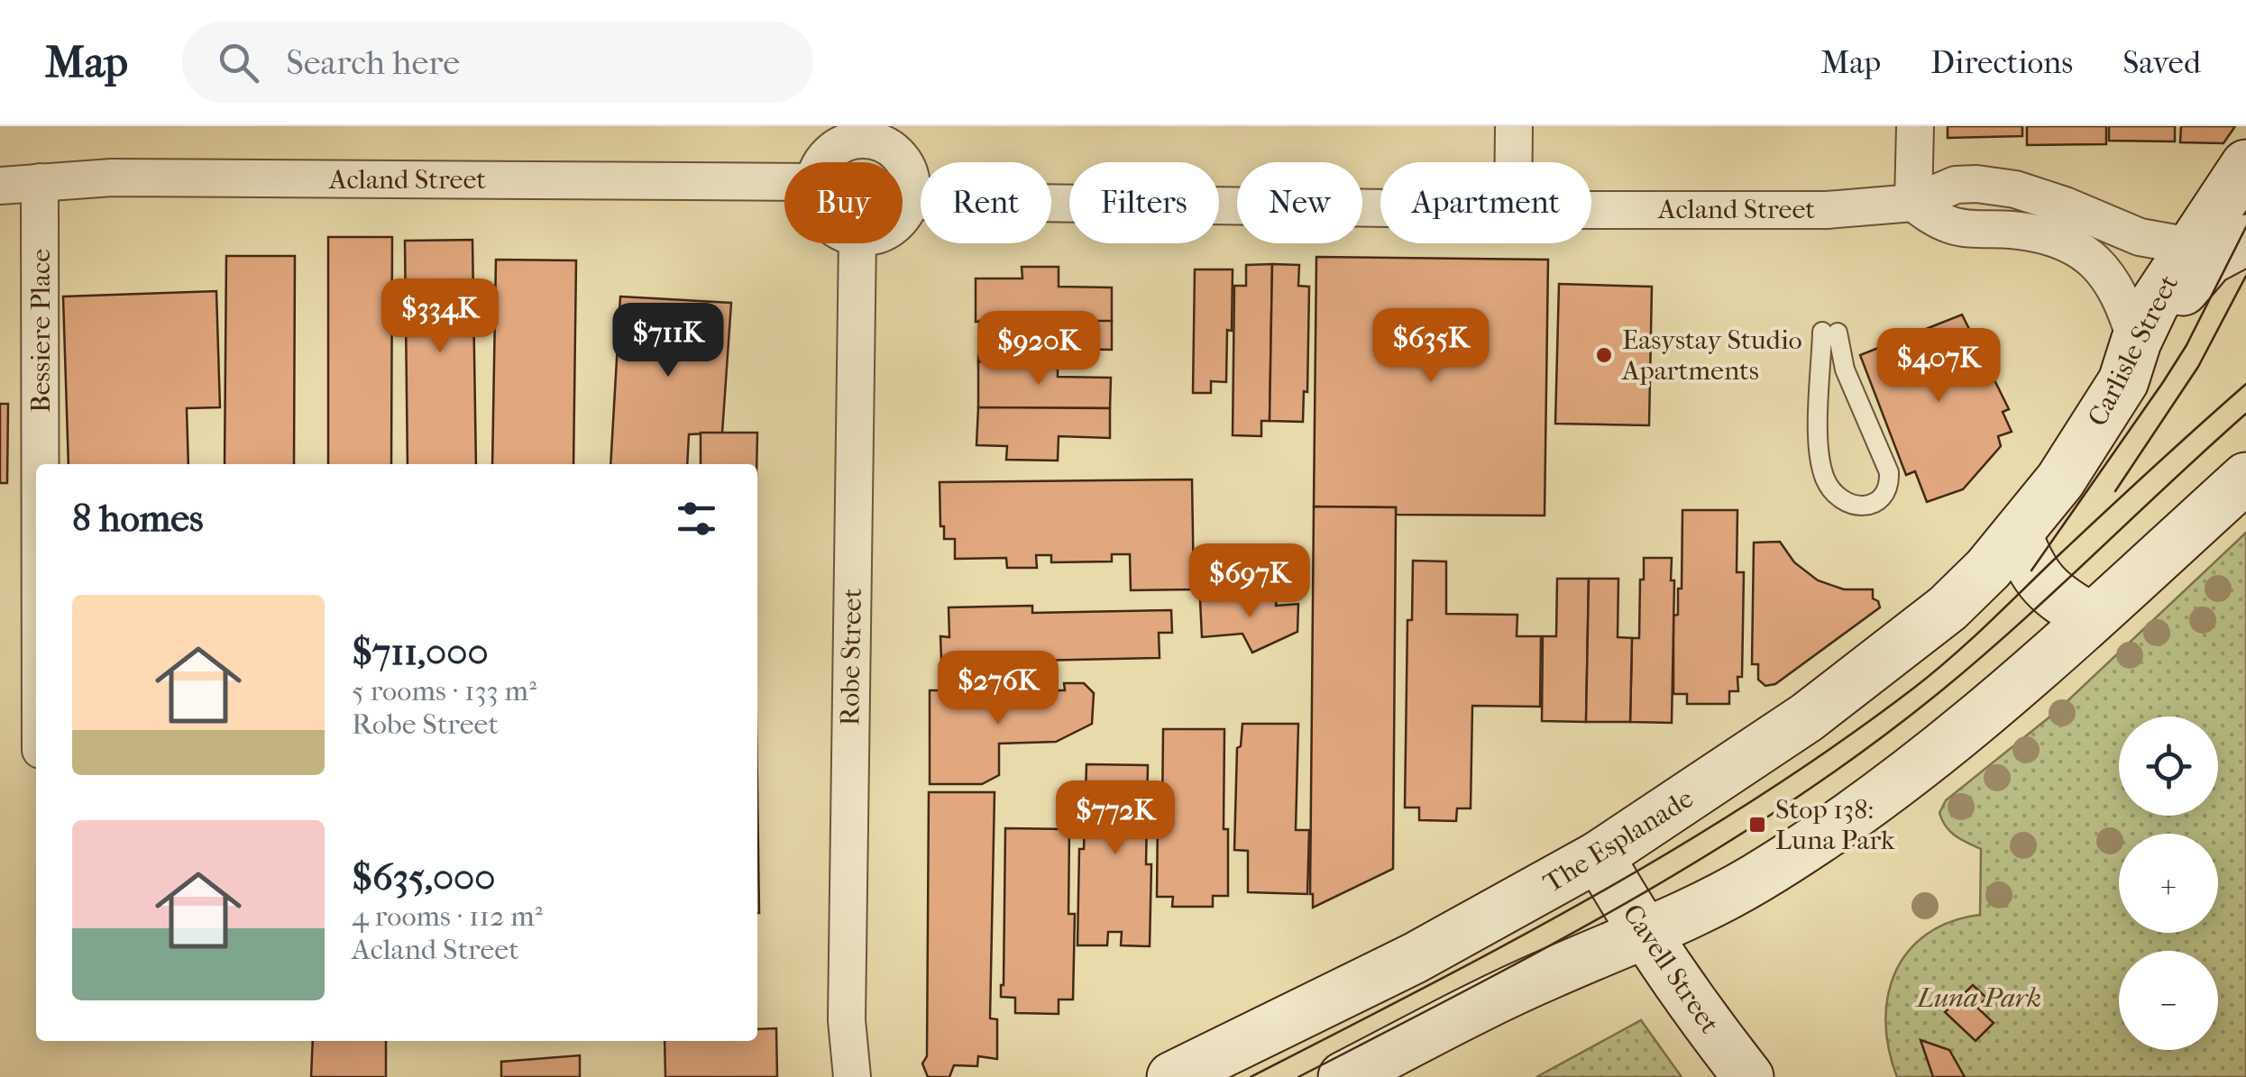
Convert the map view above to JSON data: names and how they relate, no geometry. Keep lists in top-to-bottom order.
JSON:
{
  "streets": {
    "street": [
      "Acland Street",
      "Bessiere Place",
      "Carlisle Street",
      "Robe Street",
      "The Esplanade",
      "Cavell Street"
    ]
  },
  "crossings": [
    ["Acland Street", "Bessiere Place"],
    ["Acland Street", "Carlisle Street"],
    ["Carlisle Street", "The Esplanade"],
    ["The Esplanade", "Cavell Street"]
  ],
  "parks": ["Luna Park"],
  "places": {
    "other": ["Easystay Studio Apartments"],
    "transit": ["Stop 138: Luna Park"]
  },
  "page": {
    "header": "Map",
    "search": "Search here",
    "nav": ["Map", "Directions", "Saved"],
    "chip": [
      "Buy",
      "Rent",
      "Filters",
      "New",
      "Apartment"
    ],
    "price": [
      "$334K",
      "$711K",
      "$635K",
      "$920K",
      "$407K",
      "$697K",
      "$276K",
      "$772K"
    ],
    "heading": "8 homes",
    "list": [
      {
        "name": "$711,000",
        "note": "5 rooms · 133 m² · Robe Street"
      },
      {
        "name": "$635,000",
        "note": "4 rooms · 112 m² · Acland Street"
      }
    ],
    "map_buttons": ["+", "−"]
  }
}
